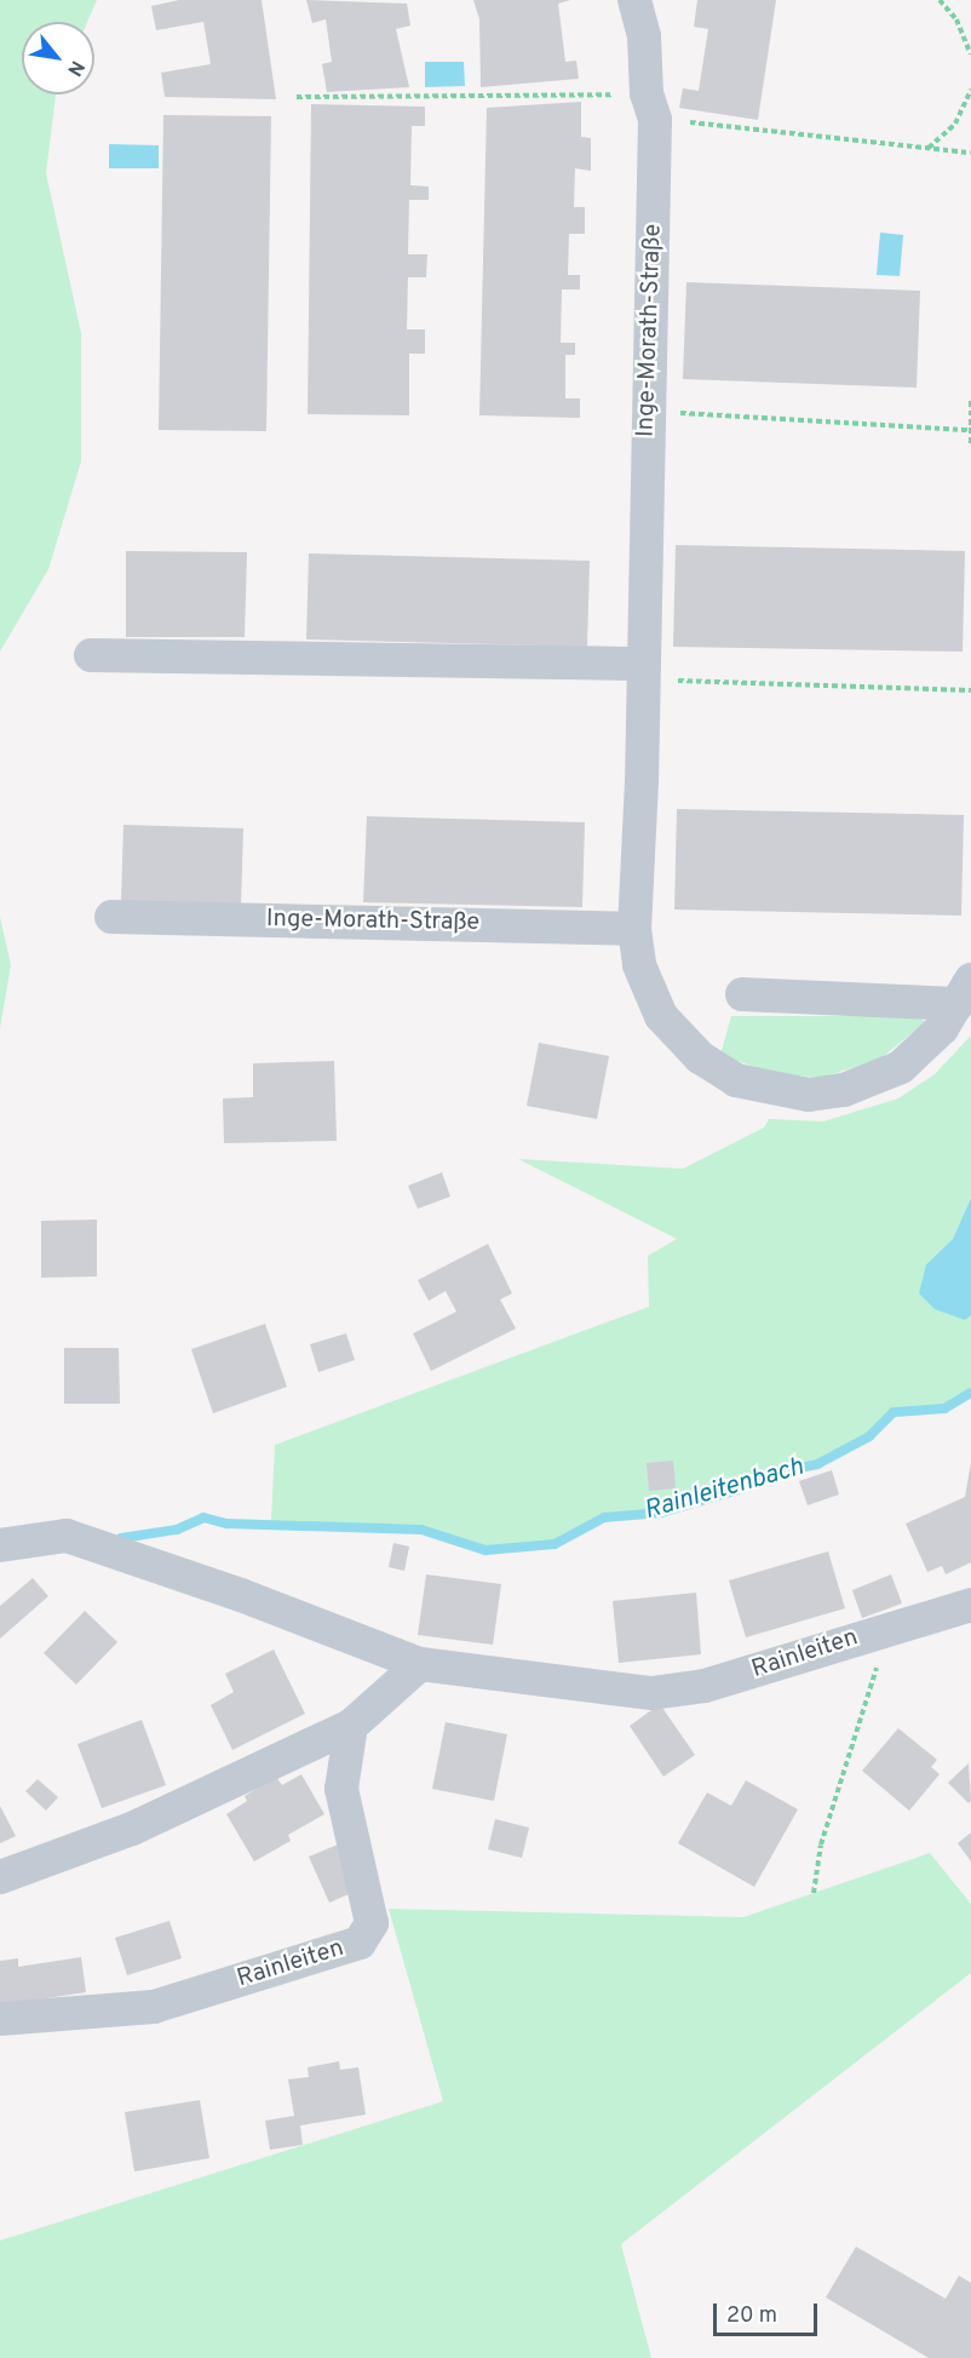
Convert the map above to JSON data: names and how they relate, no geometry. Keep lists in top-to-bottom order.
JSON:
{
  "streets": {
    "street": ["Inge-Morath-Straße", "Rainleiten"]
  },
  "water": ["Rainleitenbach"],
  "scale_bar": "20 m",
  "north": "bottom right"
}
